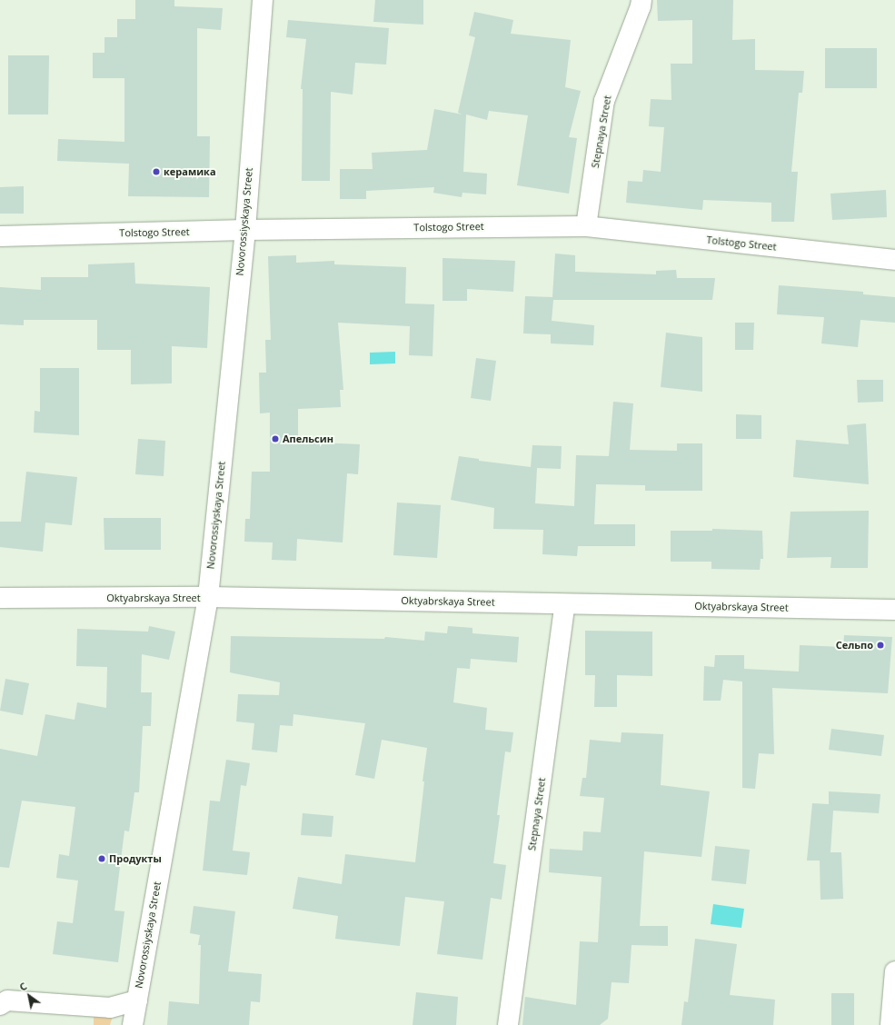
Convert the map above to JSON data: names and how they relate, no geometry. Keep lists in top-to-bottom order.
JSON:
{
  "streets": {
    "street": [
      "Stepnaya Street",
      "Novorossiyskaya Street",
      "Tolstogo Street",
      "Oktyabrskaya Street"
    ]
  },
  "crossings": [
    ["Stepnaya Street", "Tolstogo Street"],
    ["Stepnaya Street", "Oktyabrskaya Street"],
    ["Novorossiyskaya Street", "Tolstogo Street"],
    ["Novorossiyskaya Street", "Oktyabrskaya Street"]
  ],
  "places": [
    "керамика",
    "Апельсин",
    "Сельпо",
    "Продукты"
  ],
  "north": "top left"
}
